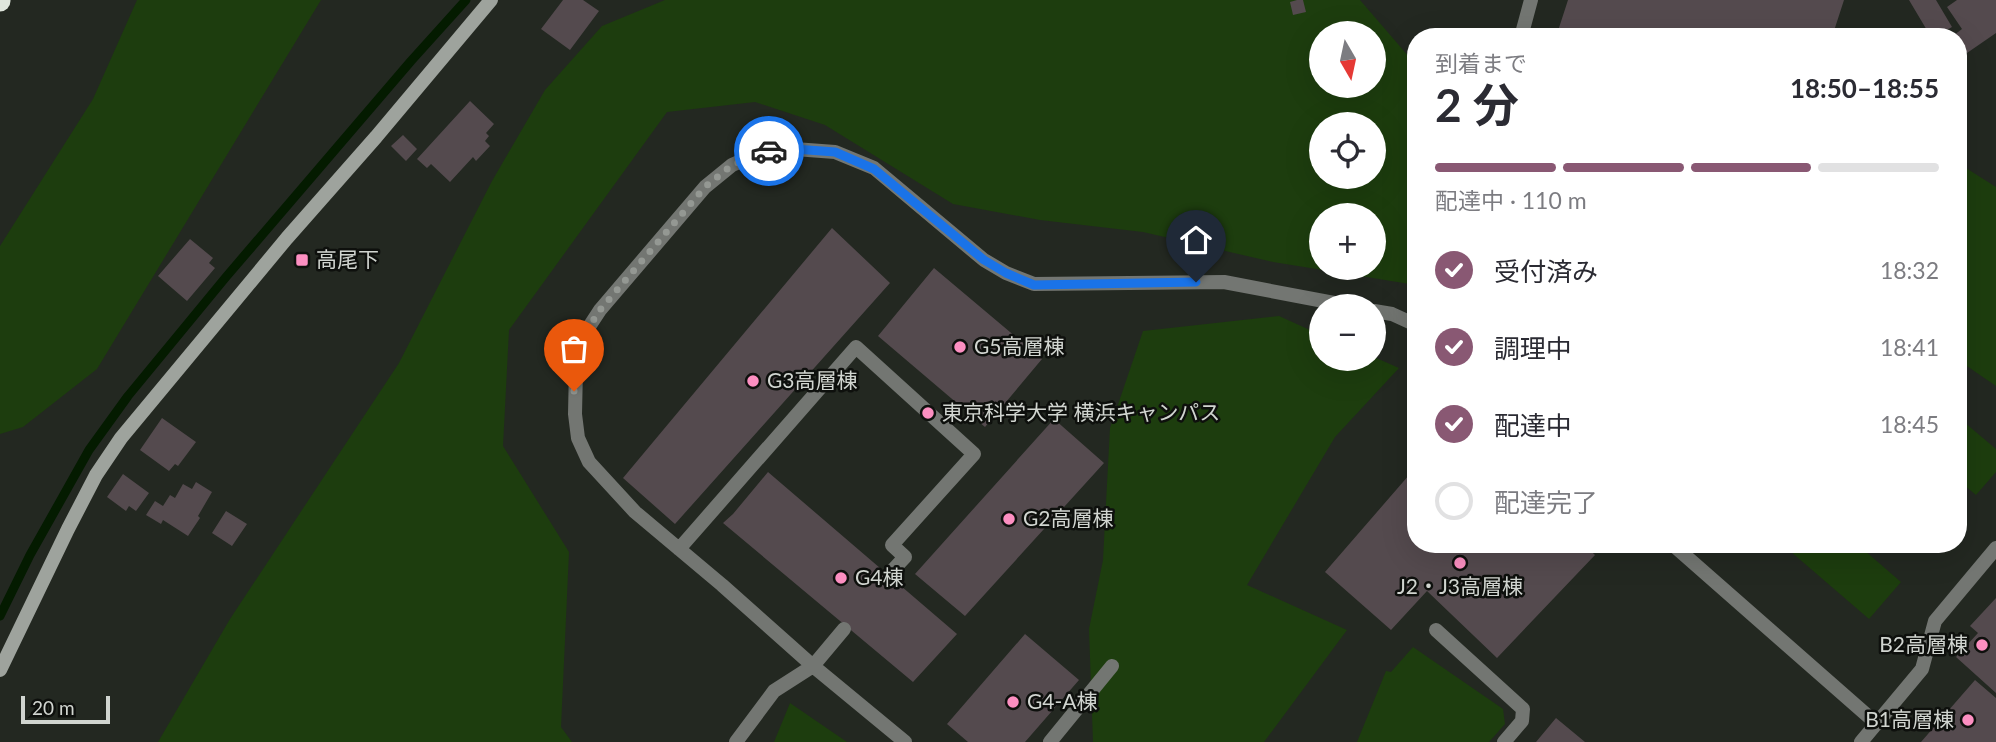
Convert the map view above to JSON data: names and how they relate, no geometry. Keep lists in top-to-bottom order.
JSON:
{
  "places": {
    "transit": ["高尾下"],
    "other": [
      "G5高層棟",
      "G3高層棟",
      "東京科学大学 横浜キャンパス",
      "G2高層棟",
      "J2・J3高層棟",
      "G4棟",
      "B2高層棟",
      "G4-A棟",
      "B1高層棟"
    ]
  },
  "scale_bar": "20 m",
  "north": "bottom",
  "page": {
    "map_buttons": ["+", "−"],
    "heading": ["2 分", "到着まで", "18:50–18:55"],
    "bar": "配達中 · 110 m",
    "list": [
      ["受付済み", "18:32"],
      ["調理中", "18:41"],
      ["配達中", "18:45"],
      "配達完了"
    ],
    "scale": "20 m"
  }
}
